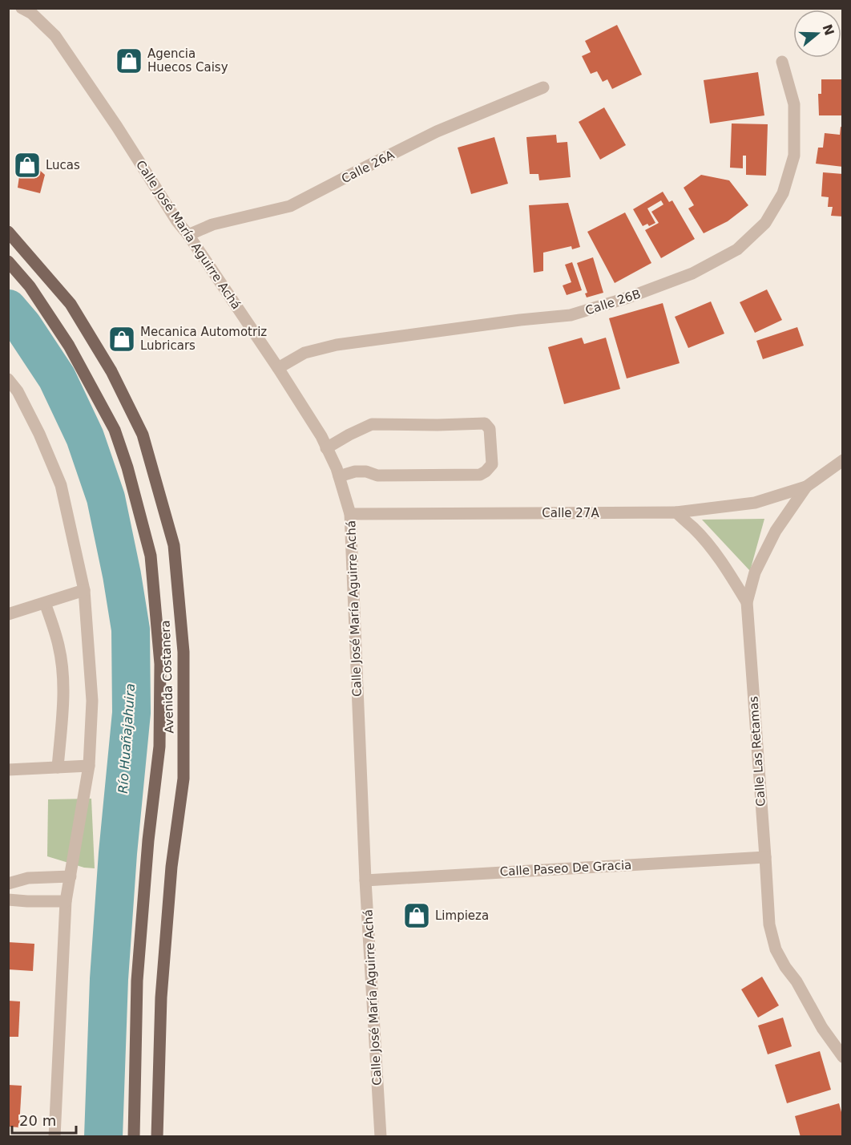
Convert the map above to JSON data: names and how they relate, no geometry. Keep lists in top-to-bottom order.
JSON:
{
  "streets": {
    "main road": ["Avenida Costanera"],
    "street": [
      "Calle 26A",
      "Calle José María Aguirre Achá",
      "Calle 26B",
      "Calle 27A",
      "Calle Las Retamas",
      "Calle Paseo De Gracia"
    ]
  },
  "crossings": [
    ["Calle 26A", "Calle José María Aguirre Achá"],
    ["Calle José María Aguirre Achá", "Calle 26B"],
    ["Calle José María Aguirre Achá", "Calle 27A"],
    ["Calle José María Aguirre Achá", "Calle Paseo De Gracia"],
    ["Calle 27A", "Calle Las Retamas"],
    ["Calle Las Retamas", "Calle Paseo De Gracia"]
  ],
  "water": ["Río Huañajahuira"],
  "places": {
    "shop": [
      "Agencia Huecos Caisy",
      "Lucas",
      "Mecanica Automotriz Lubricars",
      "Limpieza"
    ]
  },
  "scale_bar": "20 m",
  "north": "right"
}
